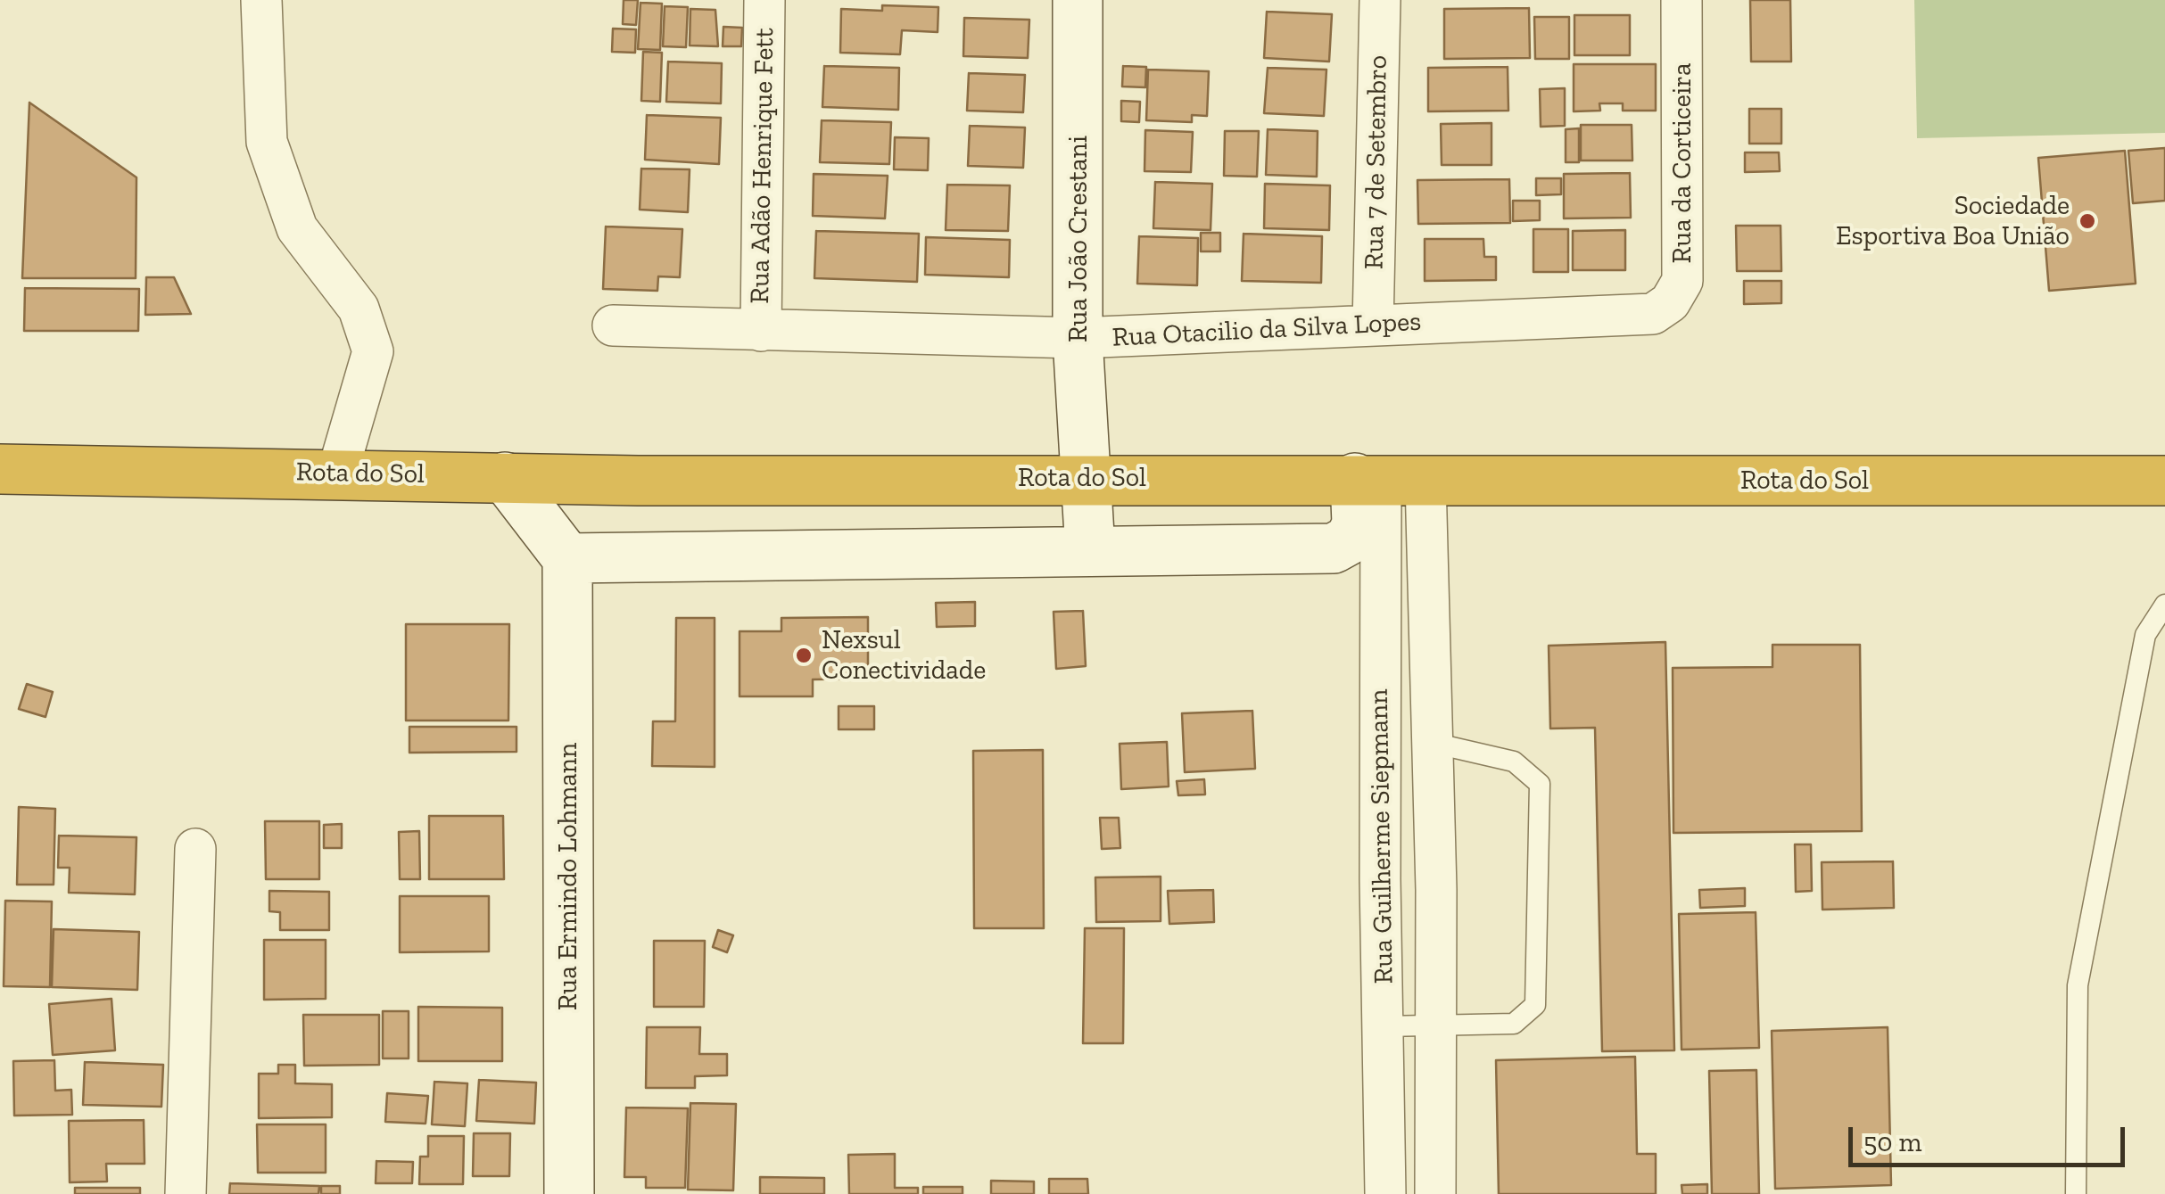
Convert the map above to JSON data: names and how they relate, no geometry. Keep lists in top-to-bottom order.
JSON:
{
  "streets": {
    "highway": ["Rota do Sol"],
    "street": [
      "Rua 7 de Setembro",
      "Rua da Corticeira",
      "Rua Adão Henrique Fett",
      "Rua João Crestani",
      "Rua Otacilio da Silva Lopes",
      "Rua Guilherme Siepmann",
      "Rua Ermindo Lohmann"
    ]
  },
  "crossings": [
    ["Rua 7 de Setembro", "Rua Otacilio da Silva Lopes"],
    ["Rua da Corticeira", "Rua Otacilio da Silva Lopes"],
    ["Rua Adão Henrique Fett", "Rua Otacilio da Silva Lopes"],
    ["Rua João Crestani", "Rua Otacilio da Silva Lopes"],
    ["Rua João Crestani", "Rota do Sol"],
    ["Rota do Sol", "Rua Guilherme Siepmann"]
  ],
  "places": ["Sociedade Esportiva Boa União", "Nexsul Conectividade"],
  "scale_bar": "50 m"
}
